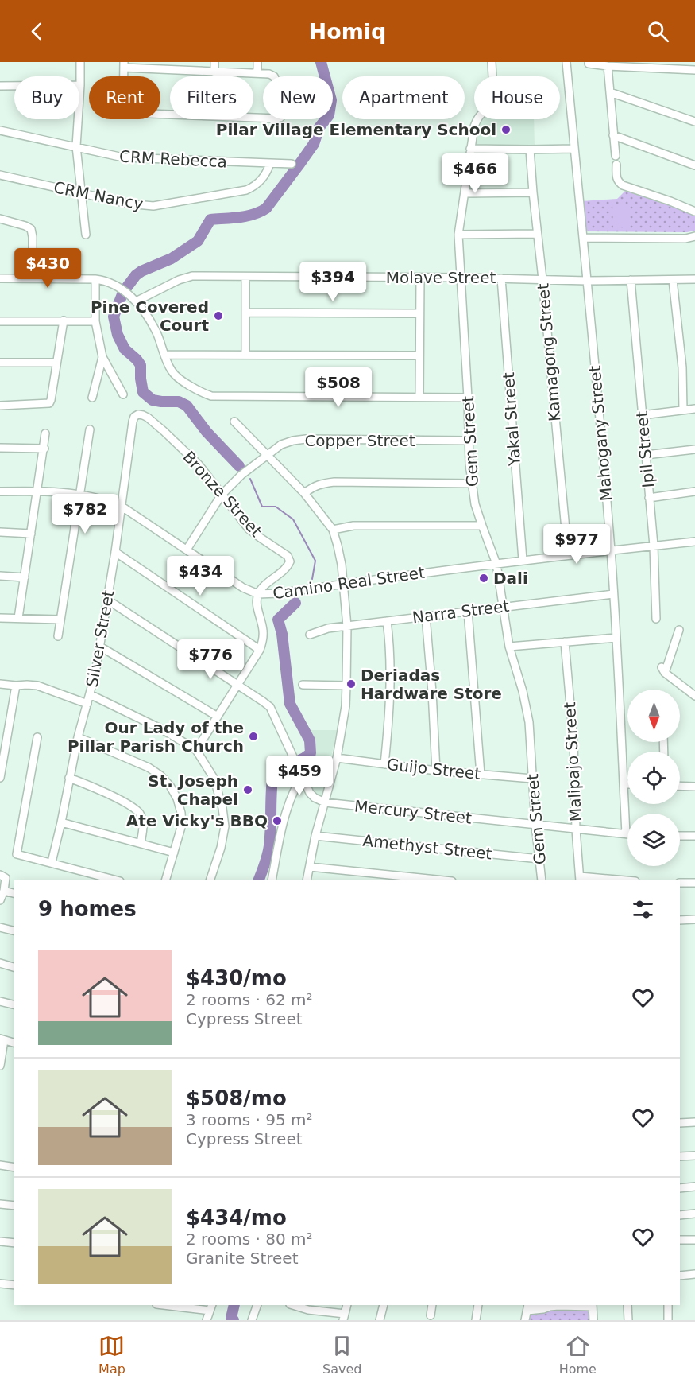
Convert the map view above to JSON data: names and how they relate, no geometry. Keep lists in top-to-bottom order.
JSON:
{
  "streets": {
    "street": [
      "CRM Rebecca",
      "CRM Nancy",
      "Molave Street",
      "Kamagong Street",
      "Yakal Street",
      "Mahogany Street",
      "Copper Street",
      "Gem Street",
      "Ipil Street",
      "Bronze Street",
      "Camino Real Street",
      "Narra Street",
      "Silver Street",
      "Malipajo Street",
      "Guijo Street",
      "Mercury Street",
      "Amethyst Street"
    ]
  },
  "crossings": [
    ["CRM Rebecca", "CRM Nancy"],
    ["Molave Street", "Kamagong Street"],
    ["Molave Street", "Yakal Street"],
    ["Molave Street", "Mahogany Street"],
    ["Molave Street", "Gem Street"],
    ["Molave Street", "Ipil Street"],
    ["Kamagong Street", "Camino Real Street"],
    ["Yakal Street", "Camino Real Street"],
    ["Mahogany Street", "Camino Real Street"],
    ["Mahogany Street", "Narra Street"],
    ["Mahogany Street", "Mercury Street"],
    ["Copper Street", "Gem Street"],
    ["Copper Street", "Bronze Street"],
    ["Copper Street", "Camino Real Street"],
    ["Gem Street", "Camino Real Street"],
    ["Gem Street", "Narra Street"],
    ["Gem Street", "Guijo Street"],
    ["Gem Street", "Mercury Street"],
    ["Gem Street", "Amethyst Street"],
    ["Ipil Street", "Camino Real Street"],
    ["Bronze Street", "Camino Real Street"],
    ["Bronze Street", "Silver Street"],
    ["Camino Real Street", "Silver Street"],
    ["Malipajo Street", "Mercury Street"]
  ],
  "places": [
    "Pilar Village Elementary School",
    "Pine Covered Court",
    "Dali",
    "Deriadas Hardware Store",
    "Our Lady of the Pillar Parish Church",
    "St. Joseph Chapel",
    "Ate Vicky's BBQ"
  ],
  "north": "bottom",
  "page": {
    "header": "Homiq",
    "chip": [
      "Buy",
      "Rent",
      "Filters",
      "New",
      "Apartment",
      "House"
    ],
    "price": [
      "$466",
      "$430",
      "$394",
      "$508",
      "$782",
      "$977",
      "$434",
      "$776",
      "$459"
    ],
    "heading": "9 homes",
    "list": [
      {
        "name": "$430/mo",
        "note": "2 rooms · 62 m² · Cypress Street"
      },
      {
        "name": "$508/mo",
        "note": "3 rooms · 95 m² · Cypress Street"
      },
      {
        "name": "$434/mo",
        "note": "2 rooms · 80 m² · Granite Street"
      }
    ],
    "tabs": ["Map", "Saved", "Home"]
  }
}
